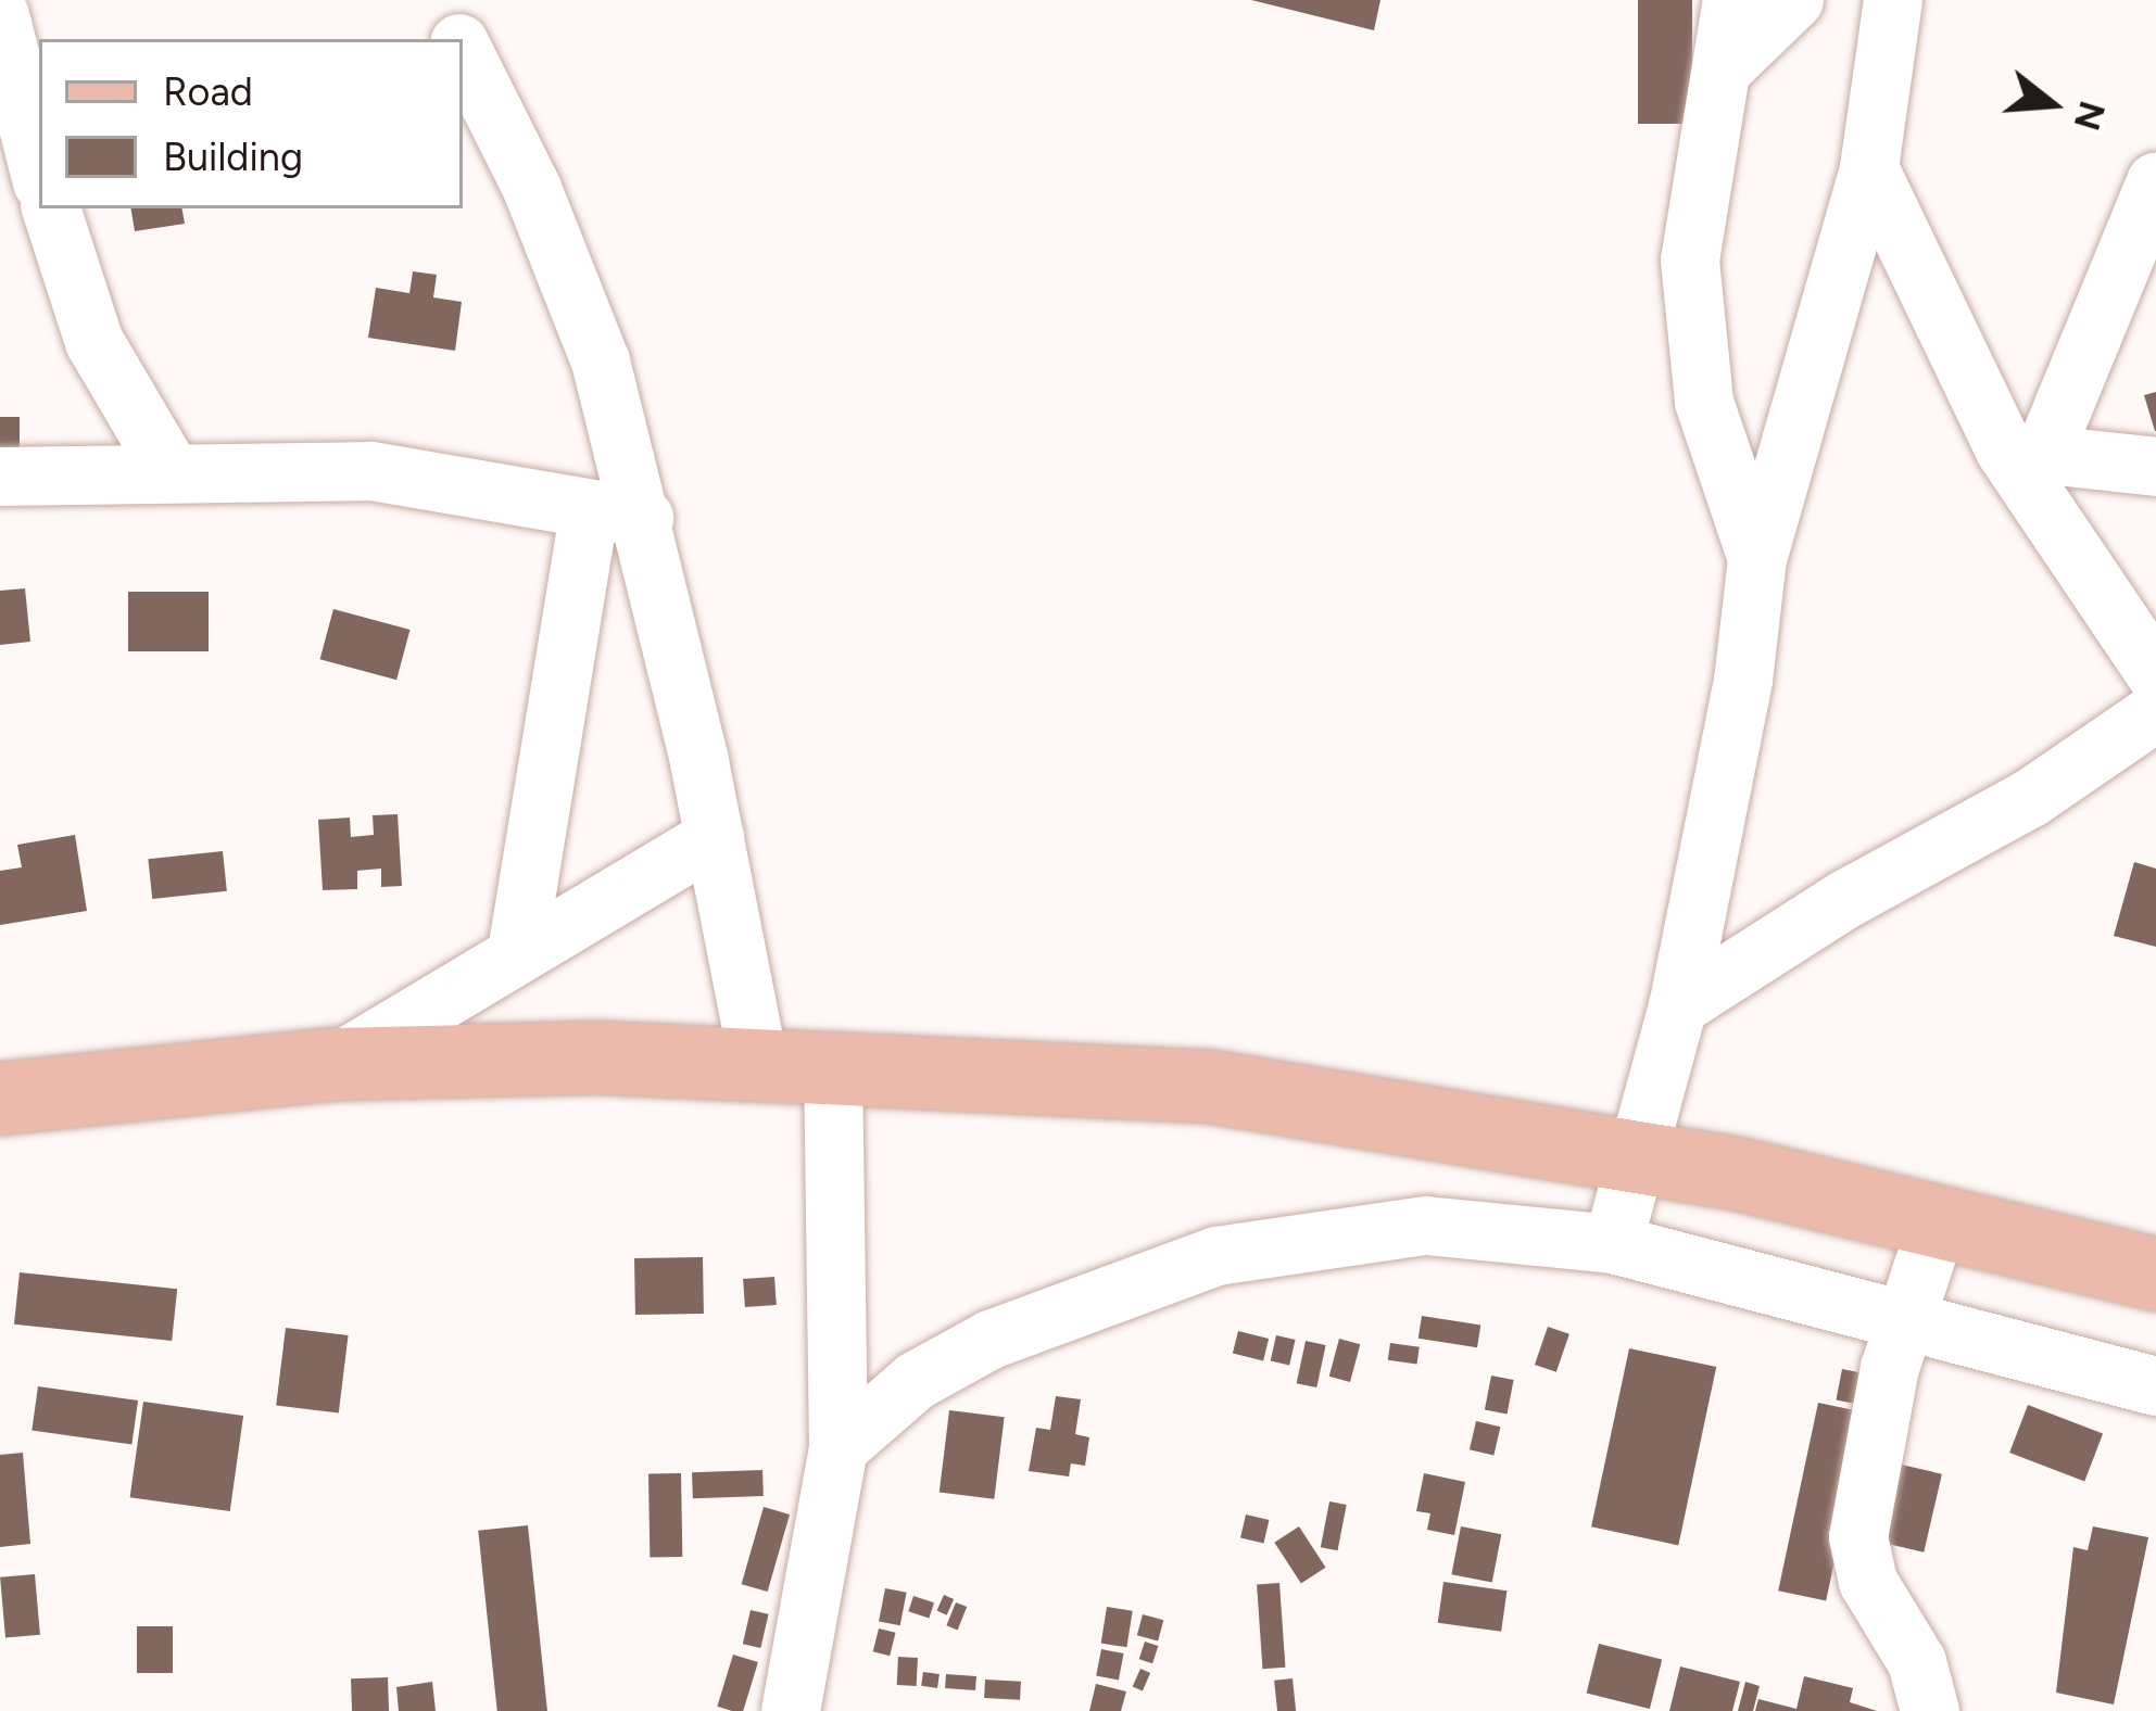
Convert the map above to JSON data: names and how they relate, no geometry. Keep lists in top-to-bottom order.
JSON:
{
  "legend": ["Road", "Building"],
  "north": "right"
}
